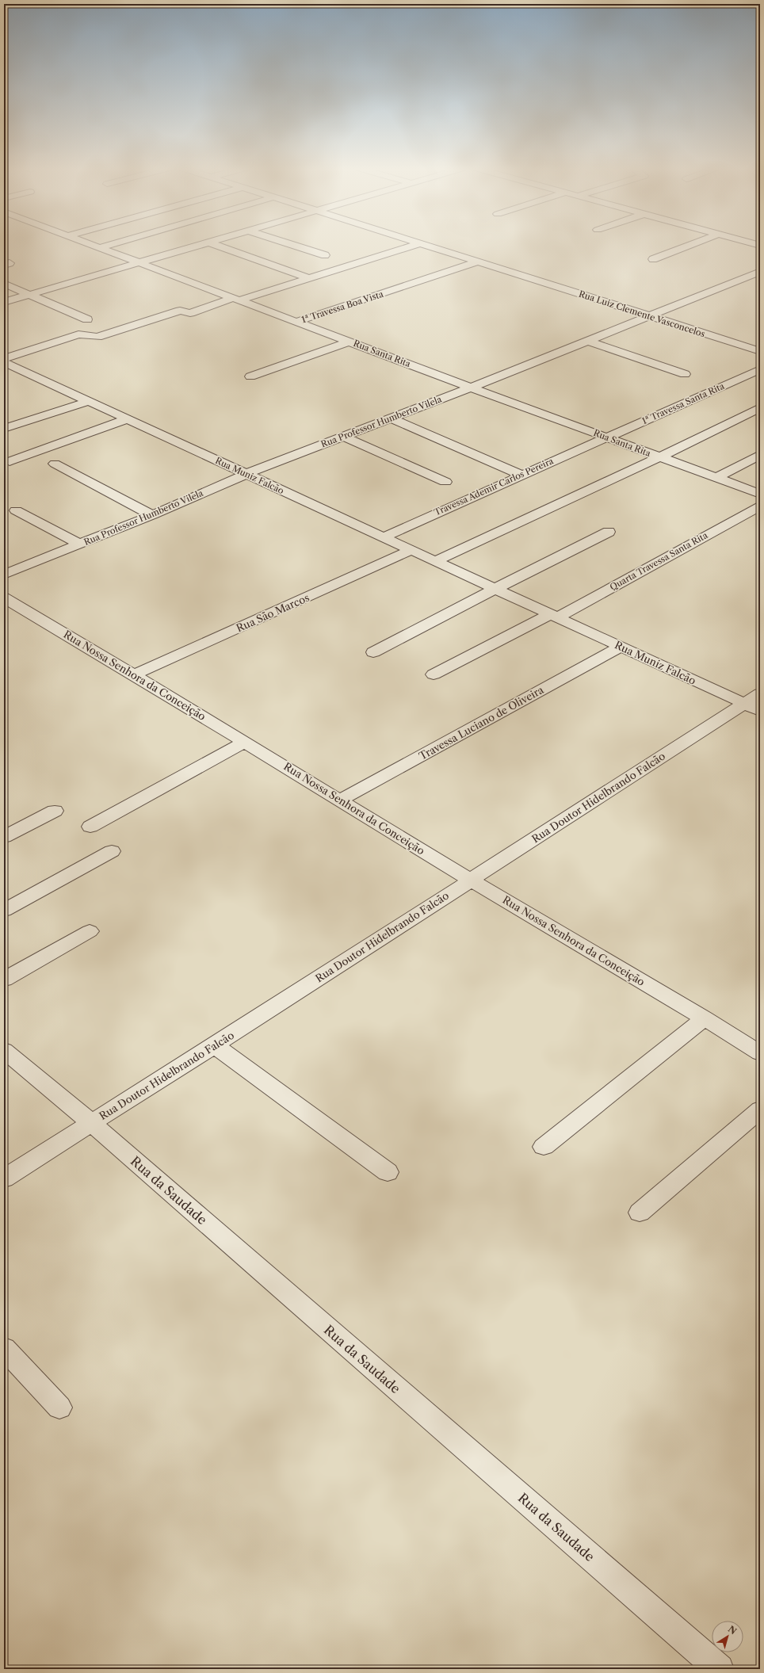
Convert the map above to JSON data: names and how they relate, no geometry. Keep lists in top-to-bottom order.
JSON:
{
  "streets": {
    "street": [
      "1ª Travessa Boa Vista",
      "Rua Luiz Clemente Vasconcelos",
      "Rua Santa Rita",
      "1ª Travessa Santa Rita",
      "Rua Professor Humberto Vilela",
      "Rua Muniz Falcão",
      "Travessa Ademir Carlos Pereira",
      "Quarta Travessa Santa Rita",
      "Rua São Marcos",
      "Rua Nossa Senhora da Conceição",
      "Travessa Luciano de Oliveira",
      "Rua Doutor Hidelbrando Falcão",
      "Rua da Saudade"
    ]
  },
  "crossings": [
    ["1ª Travessa Boa Vista", "Rua Luiz Clemente Vasconcelos"],
    ["1ª Travessa Boa Vista", "Rua Santa Rita"],
    ["Rua Luiz Clemente Vasconcelos", "Rua Professor Humberto Vilela"],
    ["Rua Santa Rita", "1ª Travessa Santa Rita"],
    ["Rua Santa Rita", "Rua Professor Humberto Vilela"],
    ["Rua Santa Rita", "Travessa Ademir Carlos Pereira"],
    ["1ª Travessa Santa Rita", "Travessa Ademir Carlos Pereira"],
    ["Rua Professor Humberto Vilela", "Rua Muniz Falcão"],
    ["Rua Muniz Falcão", "Travessa Ademir Carlos Pereira"],
    ["Rua Muniz Falcão", "Quarta Travessa Santa Rita"],
    ["Rua Muniz Falcão", "Rua São Marcos"],
    ["Rua Muniz Falcão", "Travessa Luciano de Oliveira"],
    ["Rua Muniz Falcão", "Rua Doutor Hidelbrando Falcão"],
    ["Rua São Marcos", "Rua Nossa Senhora da Conceição"],
    ["Rua Nossa Senhora da Conceição", "Travessa Luciano de Oliveira"],
    ["Rua Nossa Senhora da Conceição", "Rua Doutor Hidelbrando Falcão"],
    ["Rua Doutor Hidelbrando Falcão", "Rua da Saudade"]
  ],
  "north": "top right"
}
